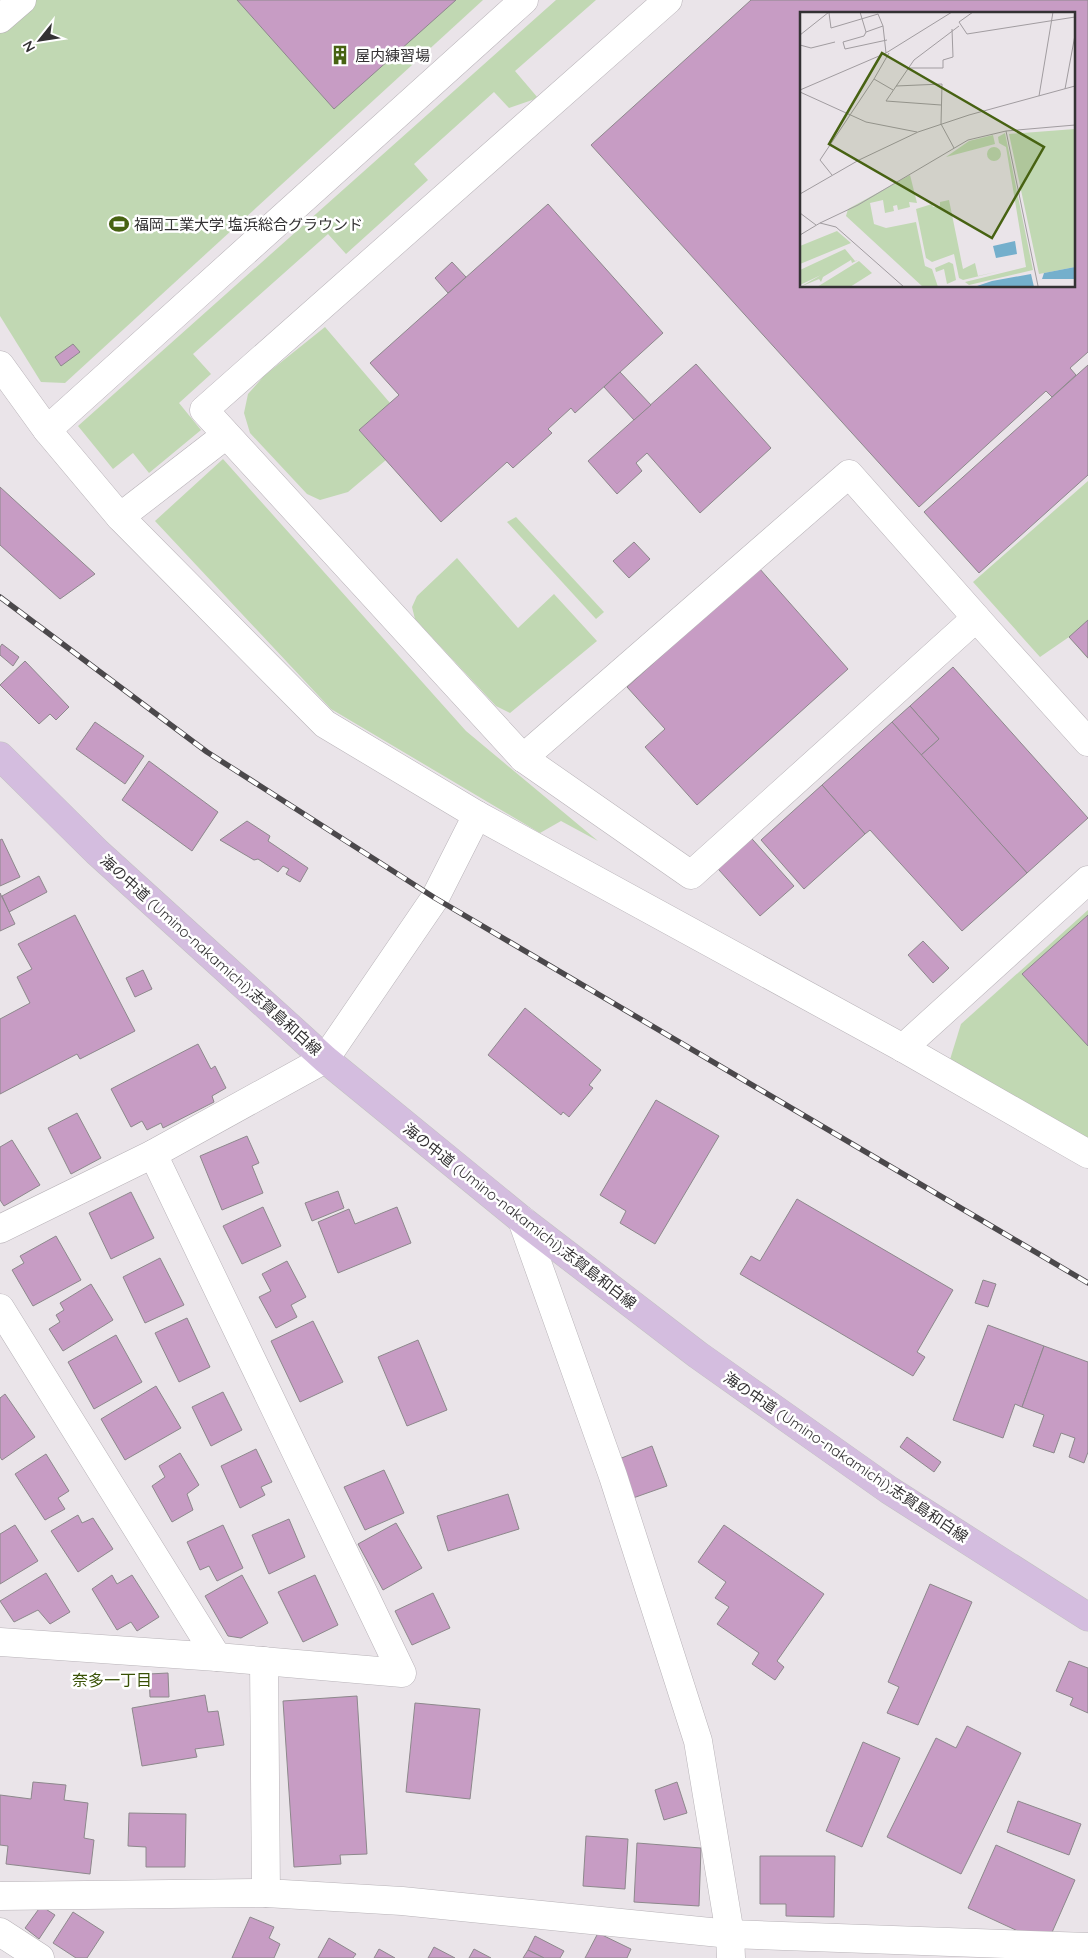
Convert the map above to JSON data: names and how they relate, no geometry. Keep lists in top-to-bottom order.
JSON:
{
  "streets": {
    "main road": ["海の中道 (Umino-nakamichi);志賀島和白線"]
  },
  "districts": ["奈多一丁目"],
  "places": {
    "building": ["屋内練習場"],
    "sports": ["福岡工業大学 塩浜総合グラウンド"]
  },
  "north": "bottom left"
}
